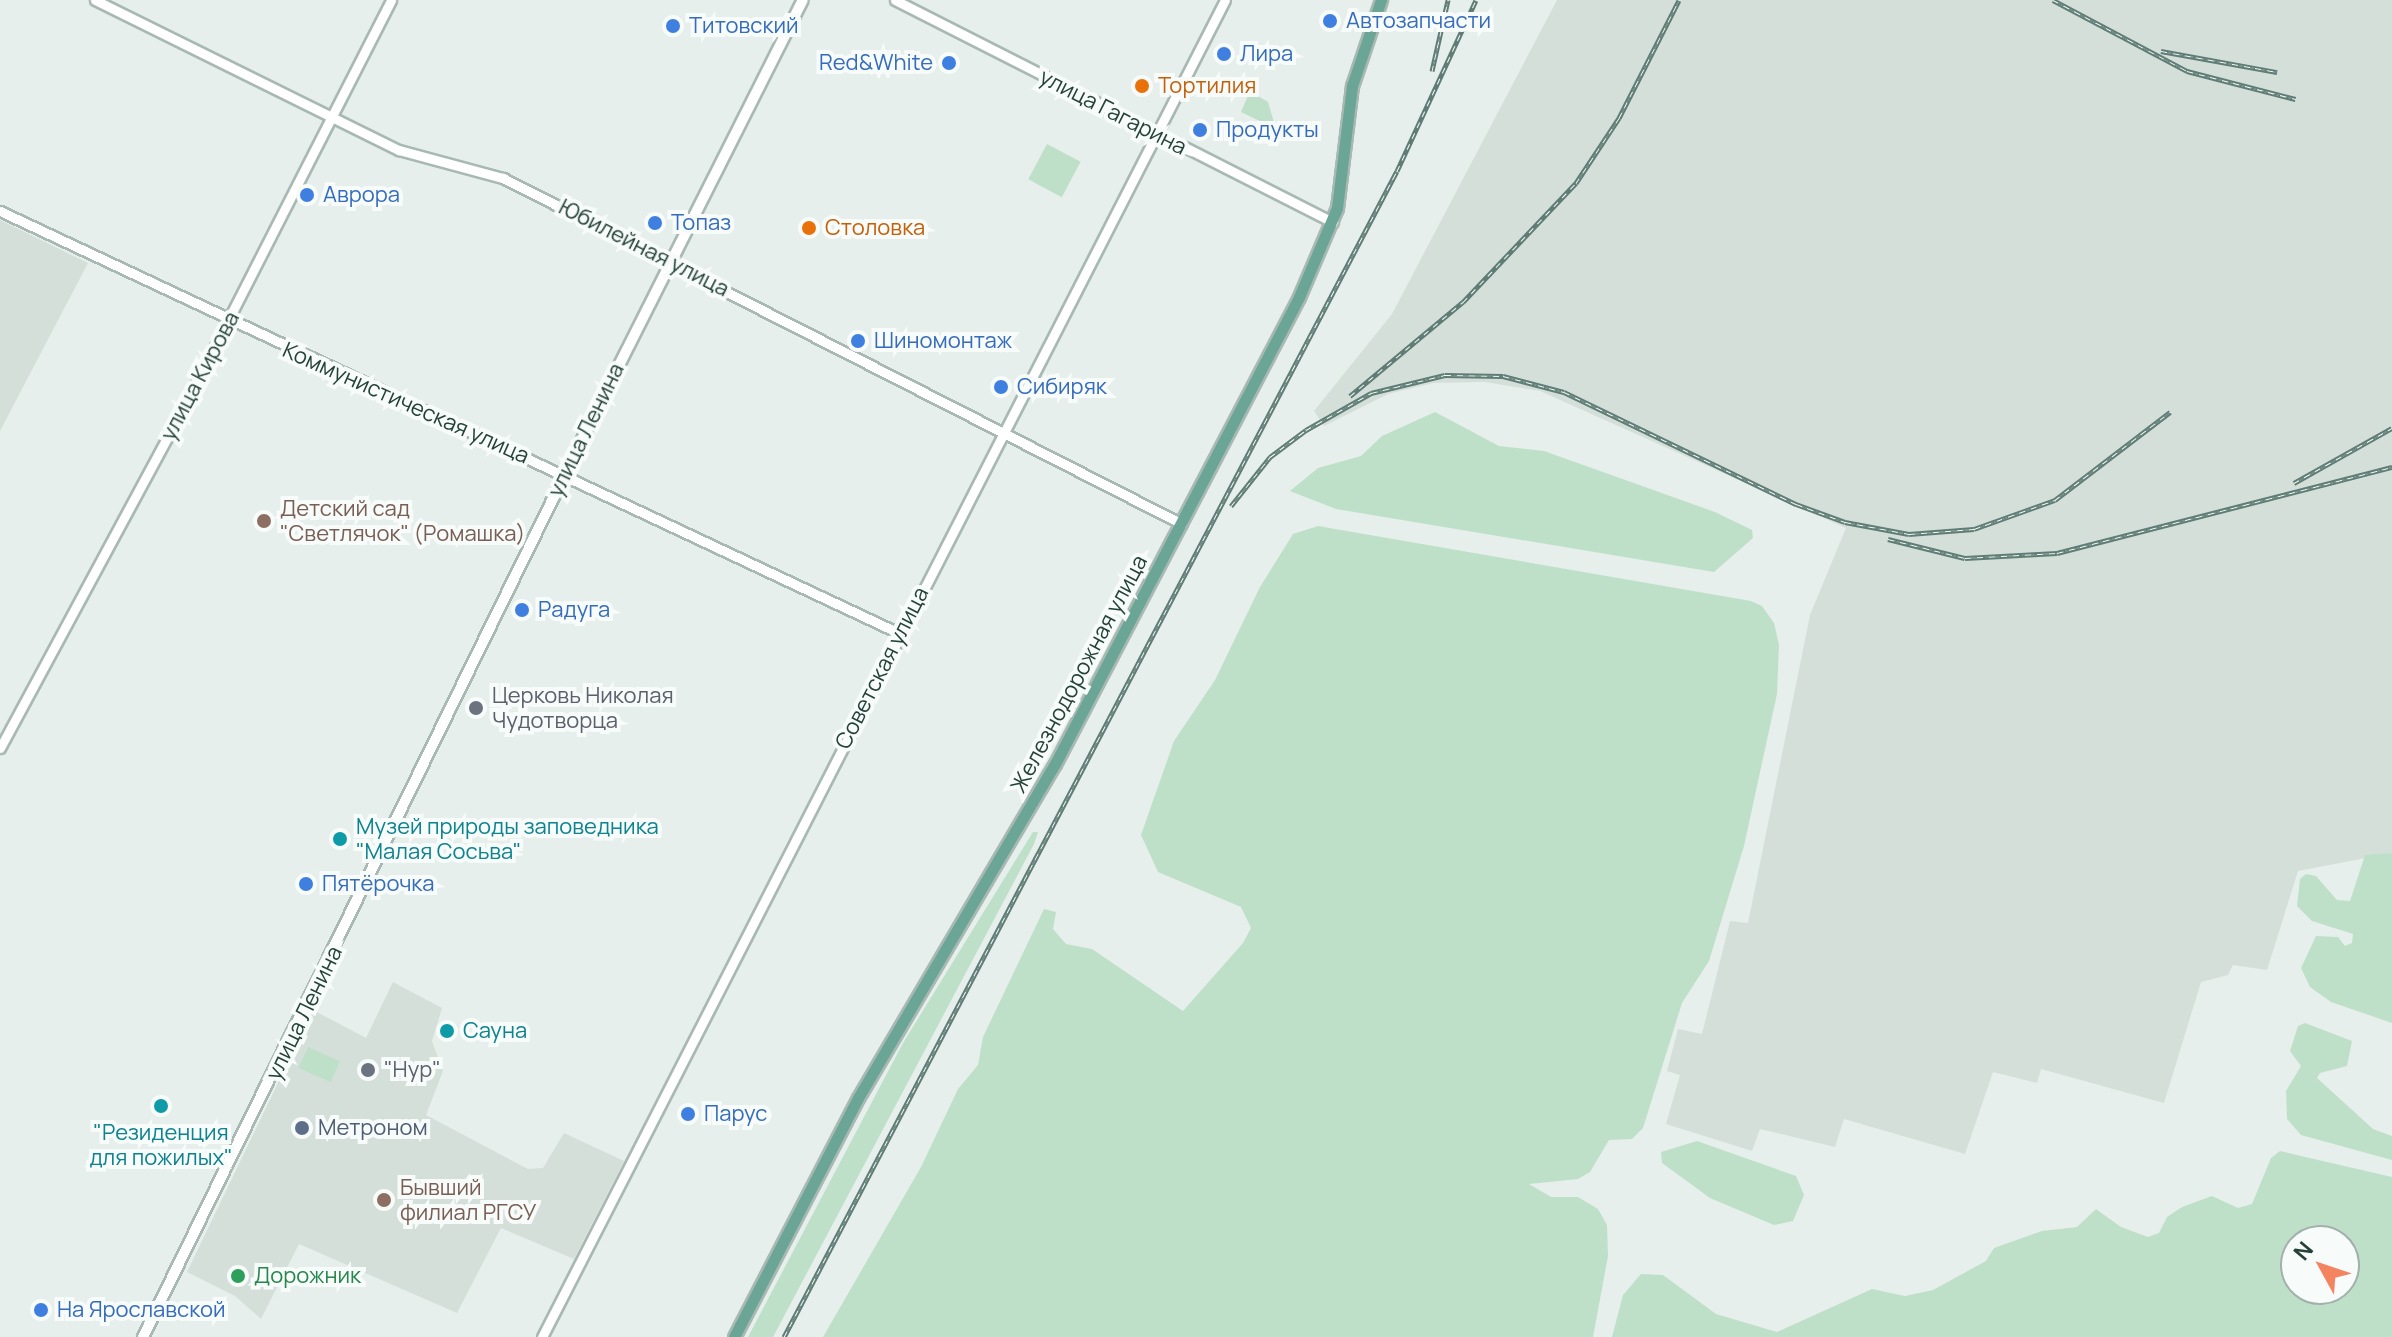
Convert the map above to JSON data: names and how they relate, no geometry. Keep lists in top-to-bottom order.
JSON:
{
  "streets": {
    "main road": ["улица Ленина", "Железнодорожная улица"],
    "street": [
      "улица Гагарина",
      "Юбилейная улица",
      "улица Кирова",
      "Коммунистическая улица",
      "Советская улица"
    ]
  },
  "crossings": [
    ["улица Гагарина", "Советская улица"],
    ["улица Гагарина", "Железнодорожная улица"],
    ["Юбилейная улица", "улица Кирова"],
    ["Юбилейная улица", "улица Ленина"],
    ["Юбилейная улица", "Советская улица"],
    ["Юбилейная улица", "Железнодорожная улица"],
    ["улица Кирова", "Коммунистическая улица"],
    ["Коммунистическая улица", "улица Ленина"],
    ["Коммунистическая улица", "Советская улица"]
  ],
  "places": [
    "Автозапчасти",
    "Титовский",
    "Лира",
    "Red&White",
    "Тортилия",
    "Продукты",
    "Аврора",
    "Топаз",
    "Столовка",
    "Шиномонтаж",
    "Сибиряк",
    "Детский сад \"Светлячок\" (Ромашка)",
    "Радуга",
    "Церковь Николая Чудотворца",
    "Музей природы заповедника \"Малая Сосьва\"",
    "Пятёрочка",
    "Сауна",
    "\"Нур\"",
    "\"Резиденция для пожилых\"",
    "Парус",
    "Метроном",
    "Бывший филиал РГСУ",
    "Дорожник",
    "На Ярославской"
  ],
  "north": "top left"
}
